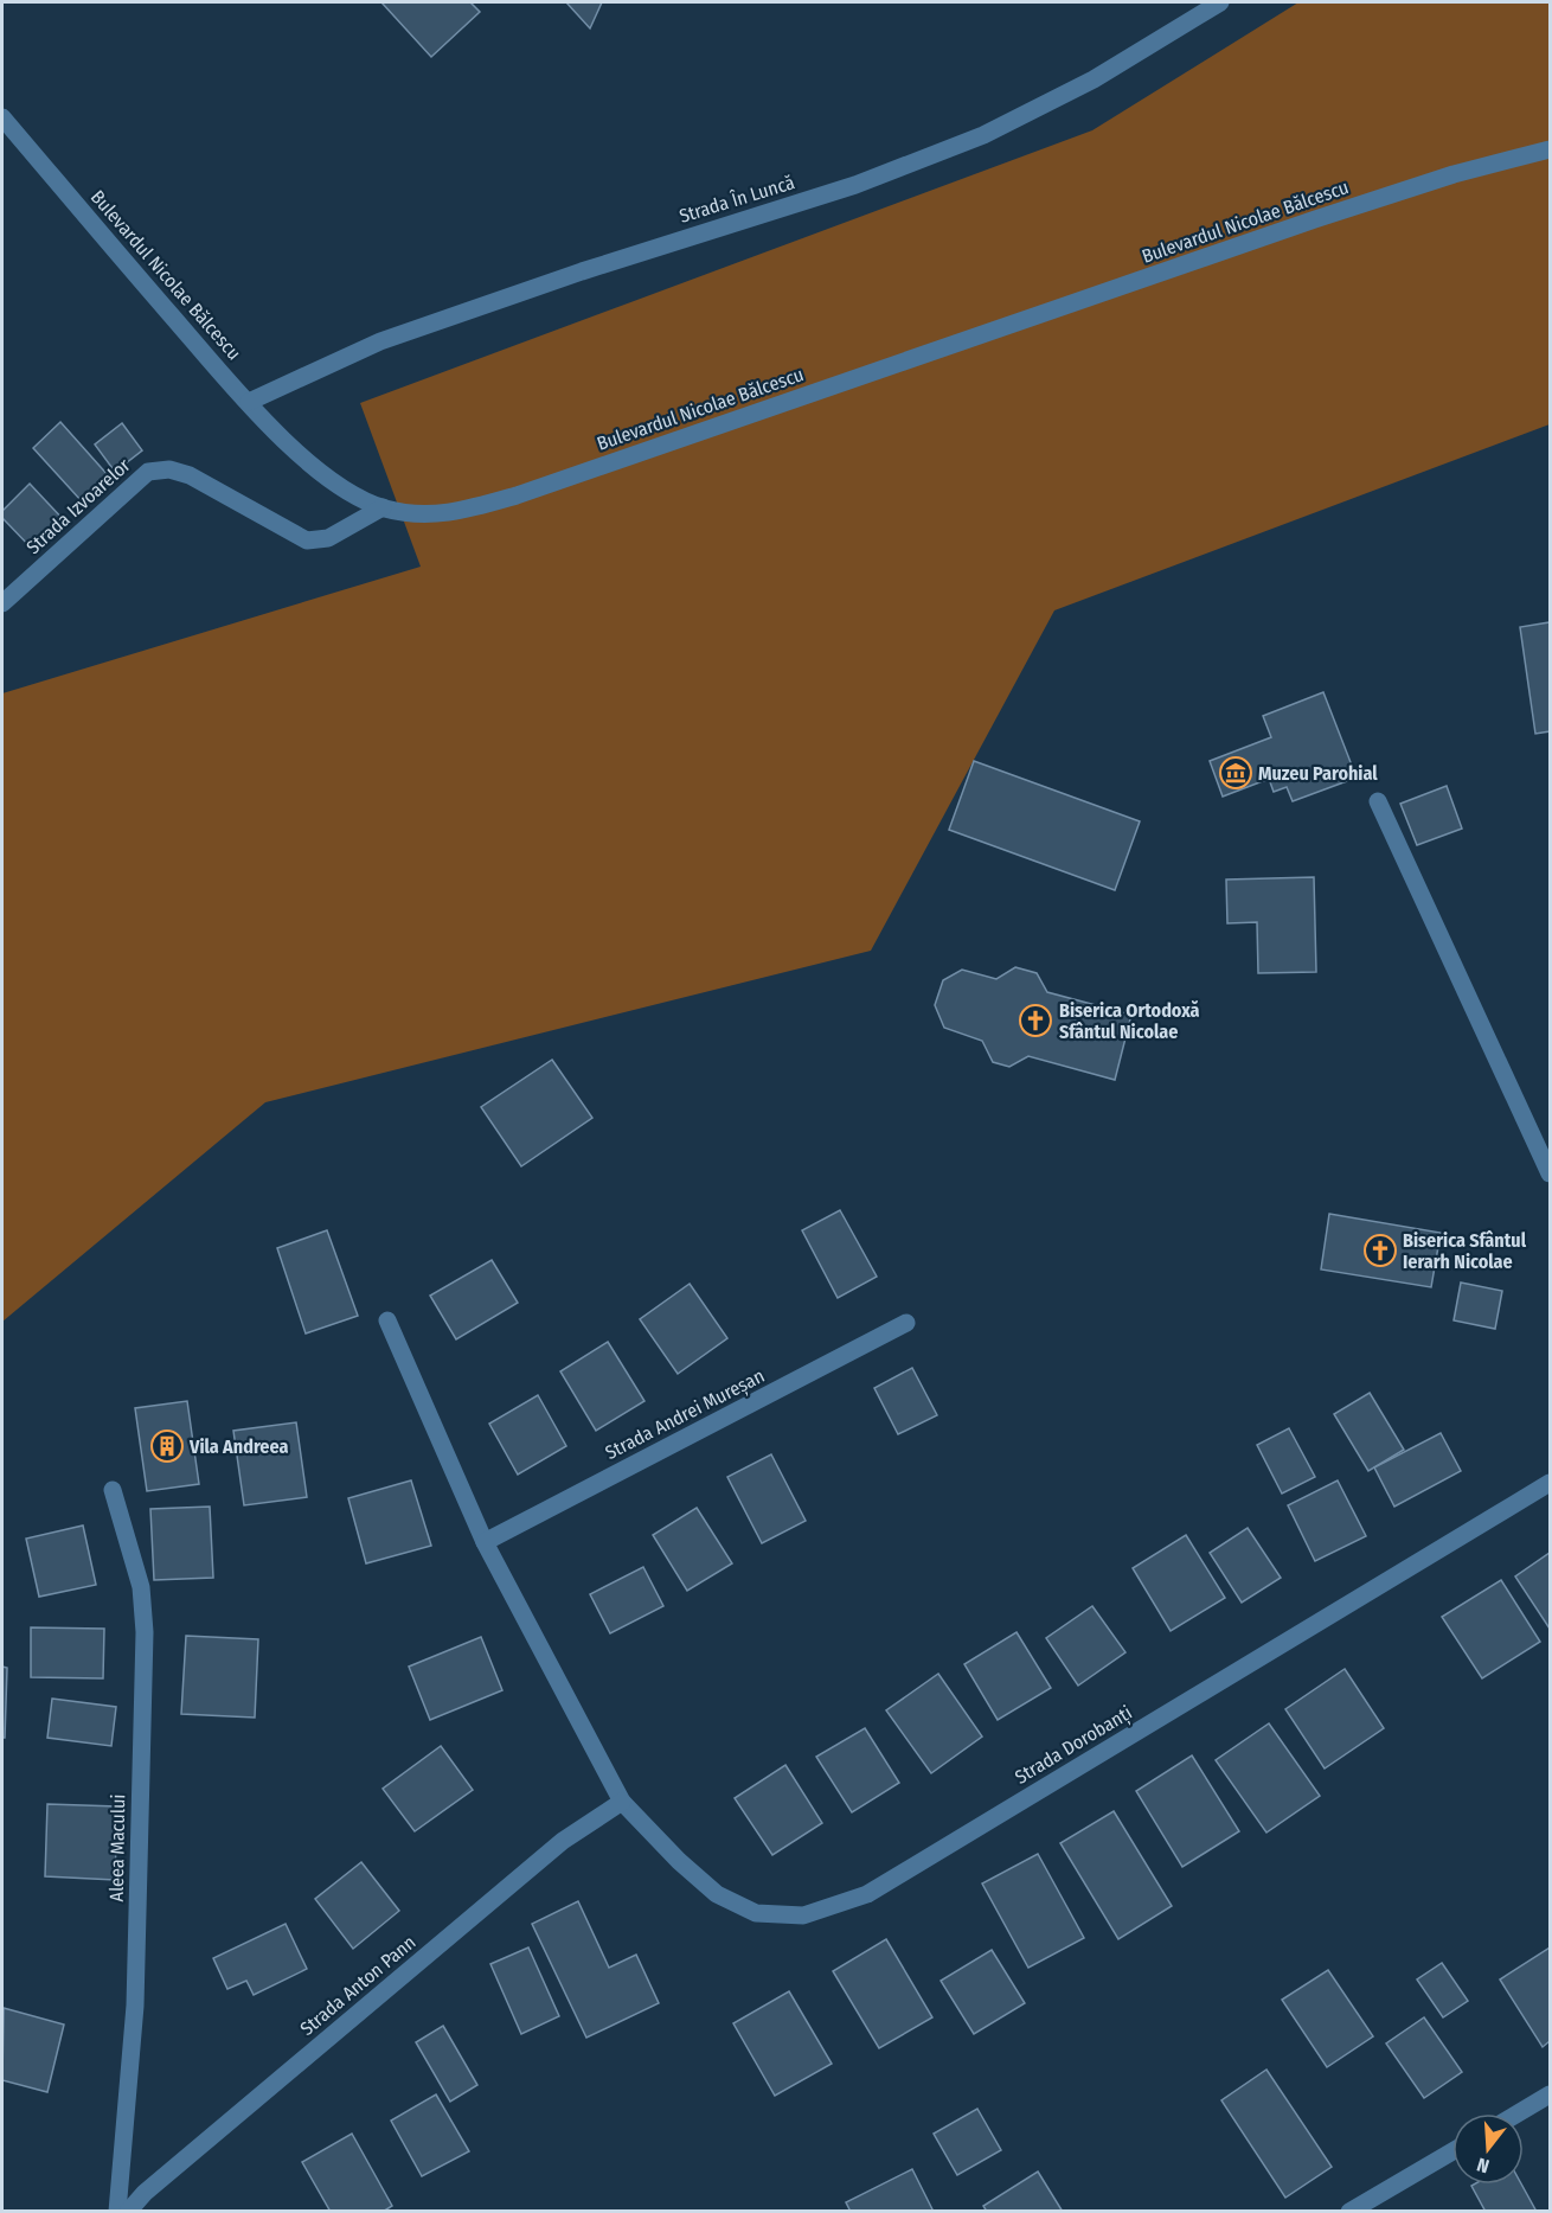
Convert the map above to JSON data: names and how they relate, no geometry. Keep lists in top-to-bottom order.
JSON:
{
  "streets": {
    "street": [
      "Strada În Luncă",
      "Bulevardul Nicolae Bălcescu",
      "Strada Izvoarelor",
      "Strada Andrei Mureșan",
      "Strada Dorobanți",
      "Aleea Macului",
      "Strada Anton Pann"
    ]
  },
  "crossings": [
    ["Strada În Luncă", "Bulevardul Nicolae Bălcescu"],
    ["Bulevardul Nicolae Bălcescu", "Strada Izvoarelor"],
    ["Strada Dorobanți", "Strada Anton Pann"]
  ],
  "places": {
    "museum": ["Muzeu Parohial"],
    "church": ["Biserica Ortodoxă Sfântul Nicolae", "Biserica Sfântul Ierarh Nicolae"],
    "building": ["Vila Andreea"]
  },
  "north": "bottom"
}
